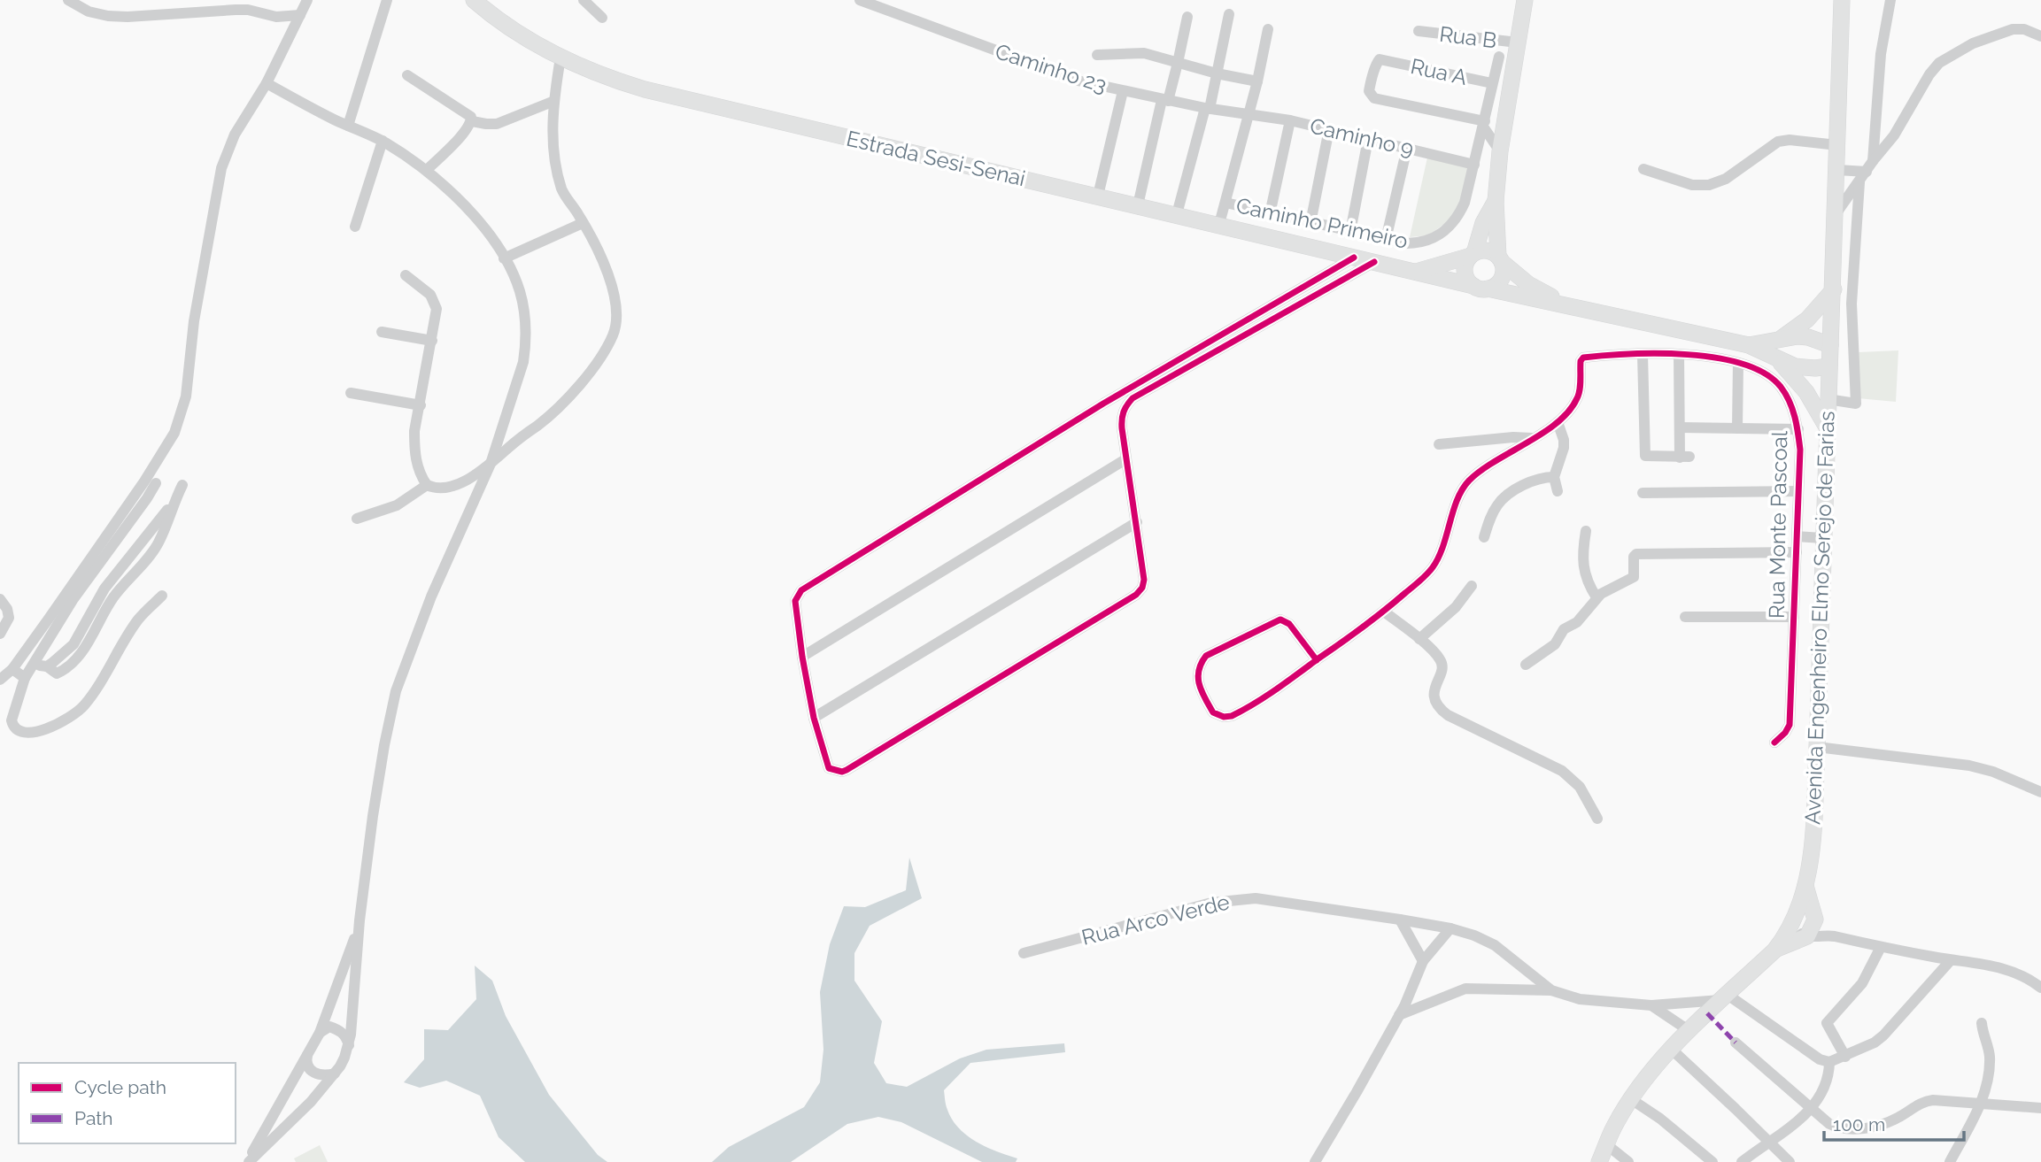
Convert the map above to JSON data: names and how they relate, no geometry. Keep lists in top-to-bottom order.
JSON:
{
  "streets": {
    "street": [
      "Rua B",
      "Caminho 23",
      "Rua A",
      "Caminho 9",
      "Estrada Sesi-Senai",
      "Caminho Primeiro",
      "Rua Monte Pascoal",
      "Avenida Engenheiro Elmo Serejo de Farias",
      "Rua Arco Verde"
    ]
  },
  "crossings": [
    ["Caminho 23", "Caminho 9"],
    ["Rua A", "Caminho Primeiro"],
    ["Caminho 9", "Caminho Primeiro"],
    ["Estrada Sesi-Senai", "Avenida Engenheiro Elmo Serejo de Farias"]
  ],
  "legend": ["Cycle path", "Path"],
  "scale_bar": "100 m"
}
